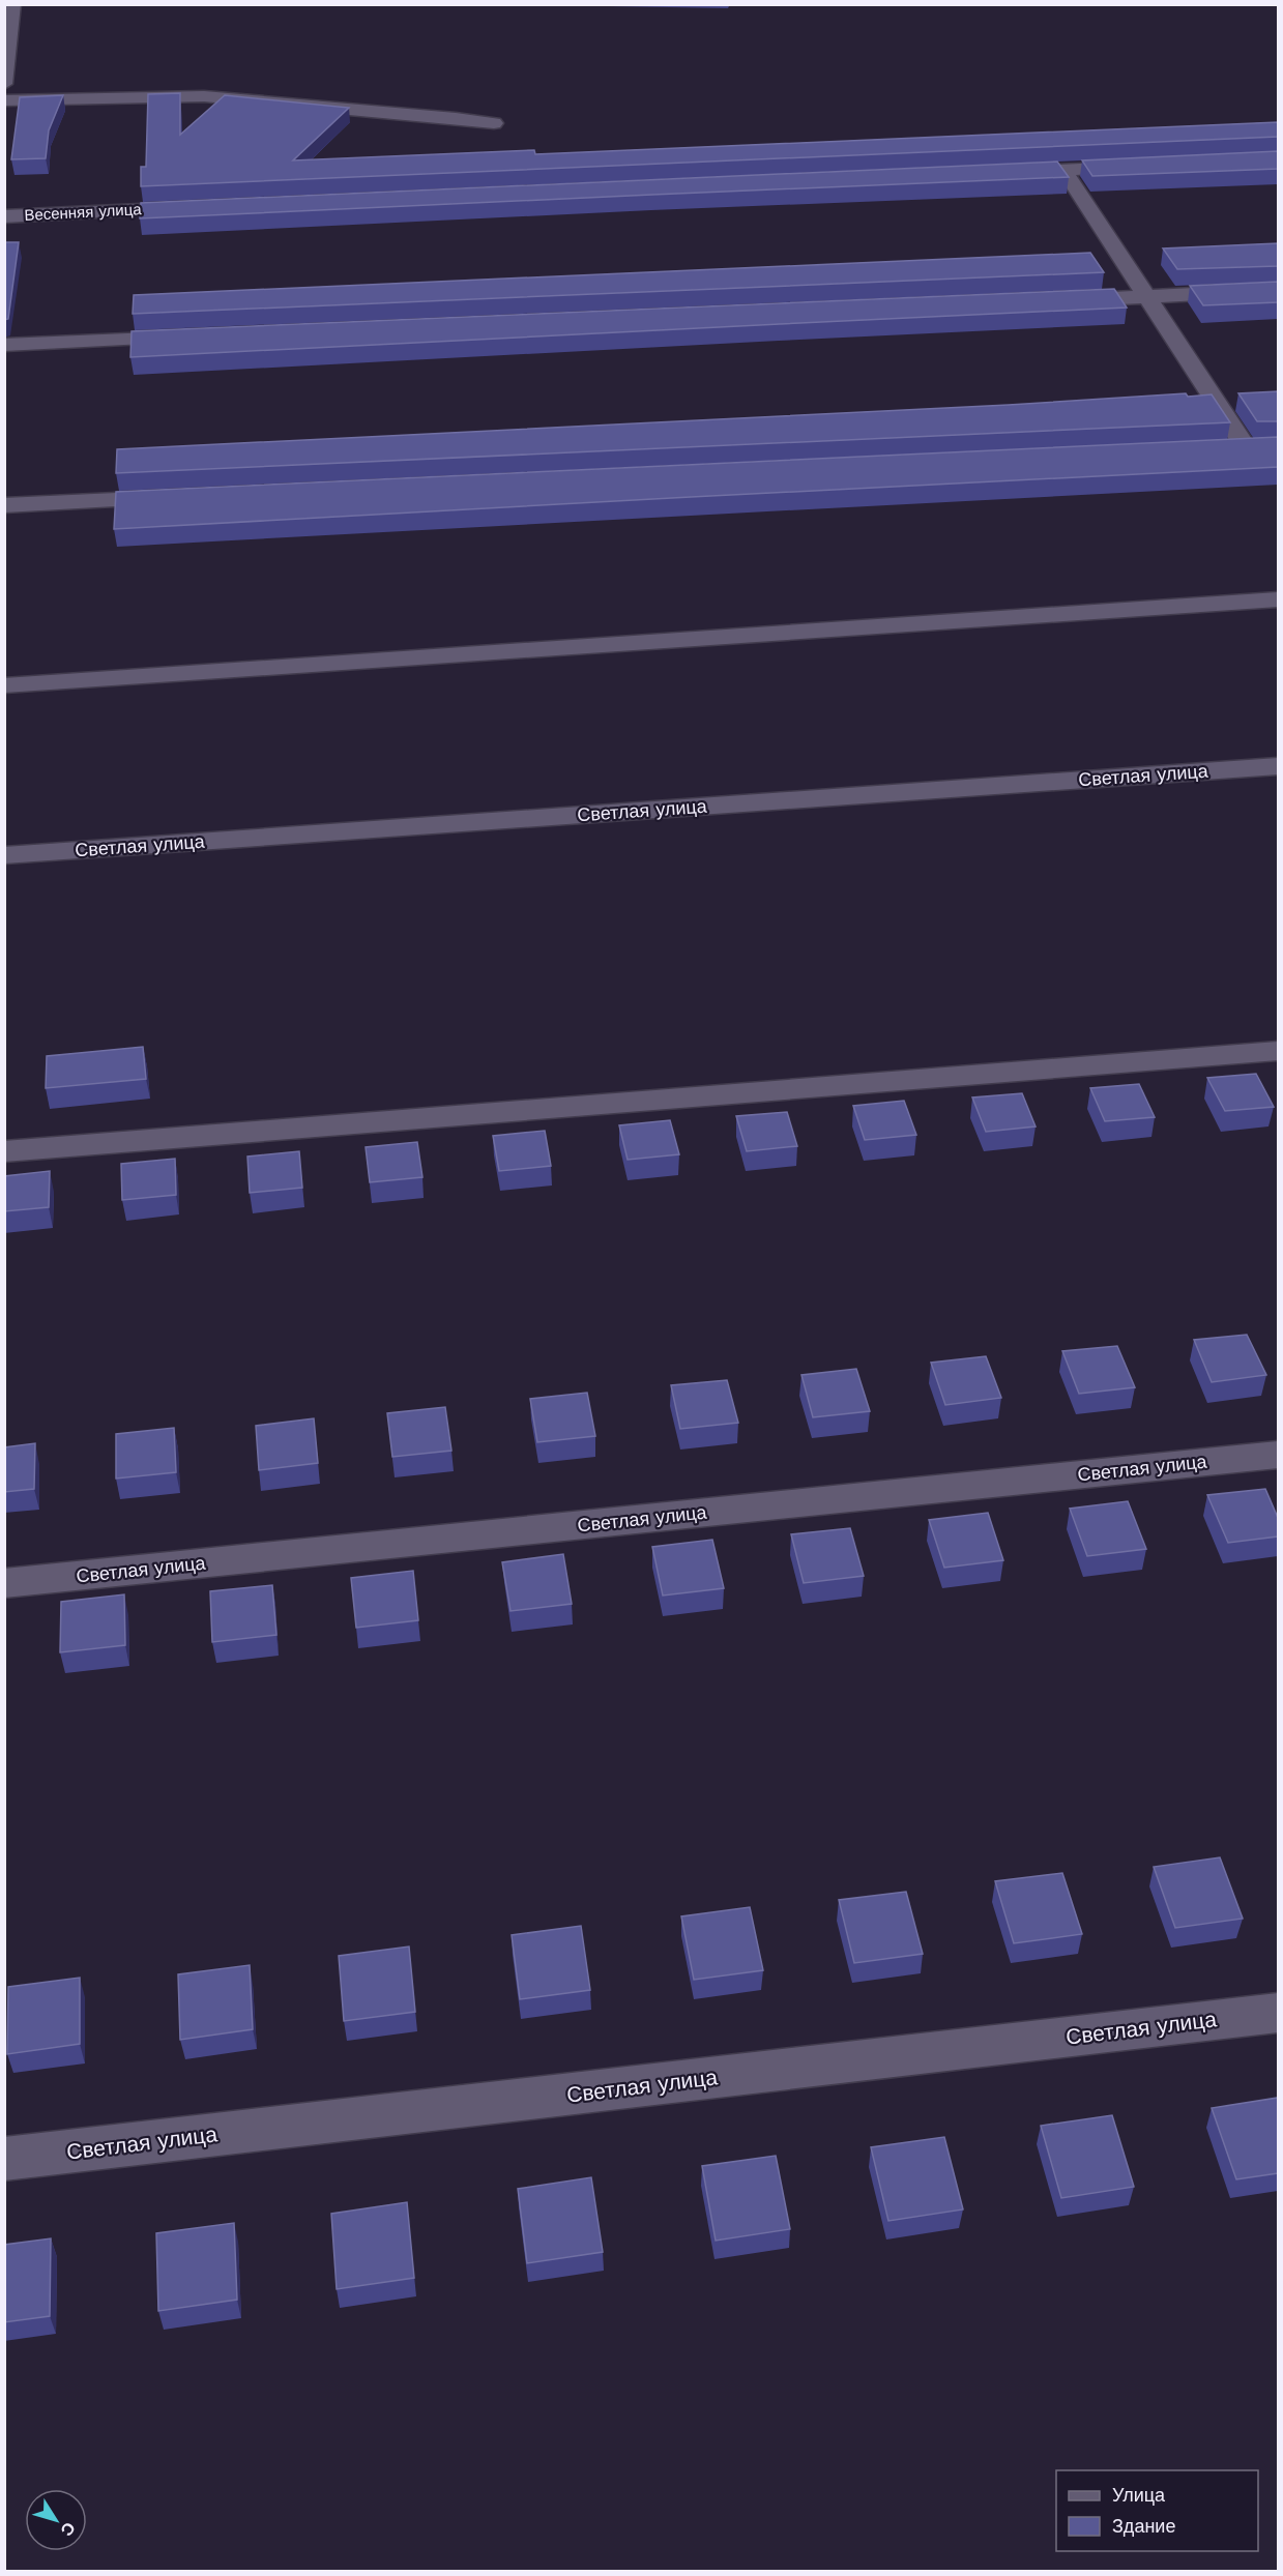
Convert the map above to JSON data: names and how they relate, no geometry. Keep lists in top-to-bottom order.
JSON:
{
  "streets": {
    "street": ["Весенняя улица", "Светлая улица"]
  },
  "legend": ["Улица", "Здание"],
  "north": "bottom right"
}
